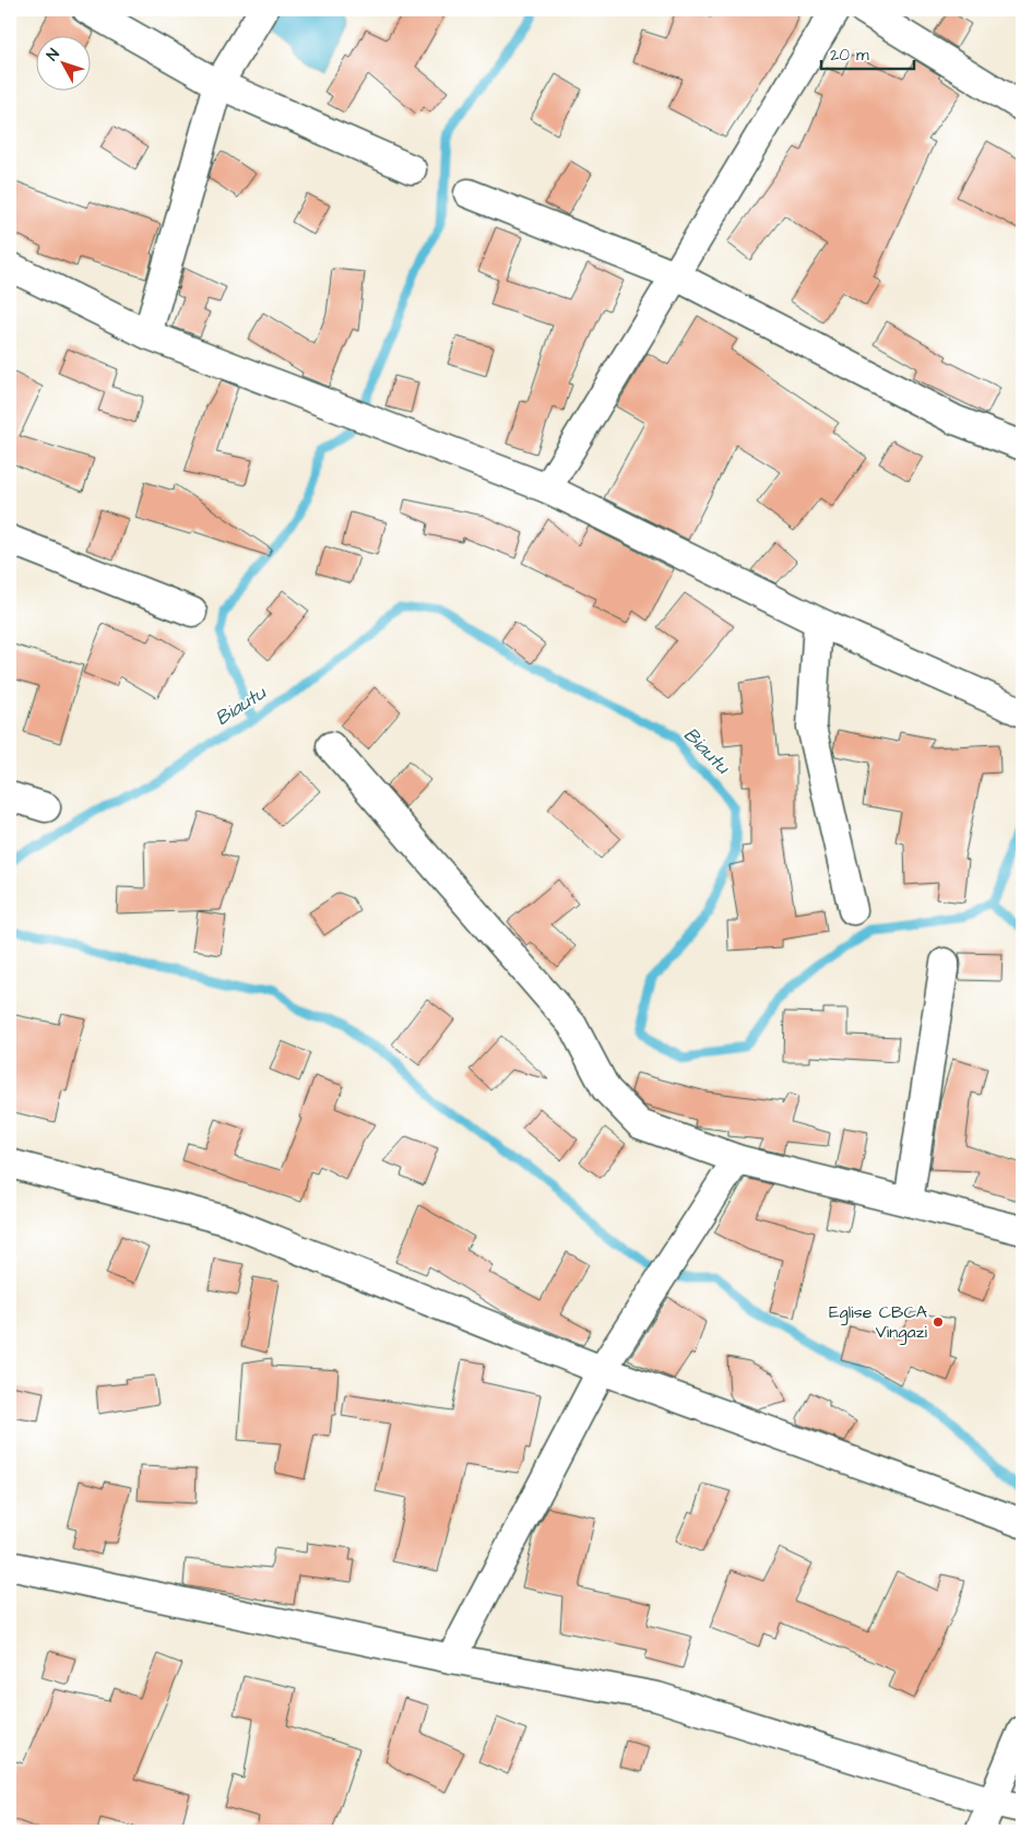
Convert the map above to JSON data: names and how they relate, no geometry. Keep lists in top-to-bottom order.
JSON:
{
  "water": ["Biautu"],
  "places": ["Eglise CBCA Vingazi"],
  "scale_bar": "20 m",
  "north": "top left"
}
